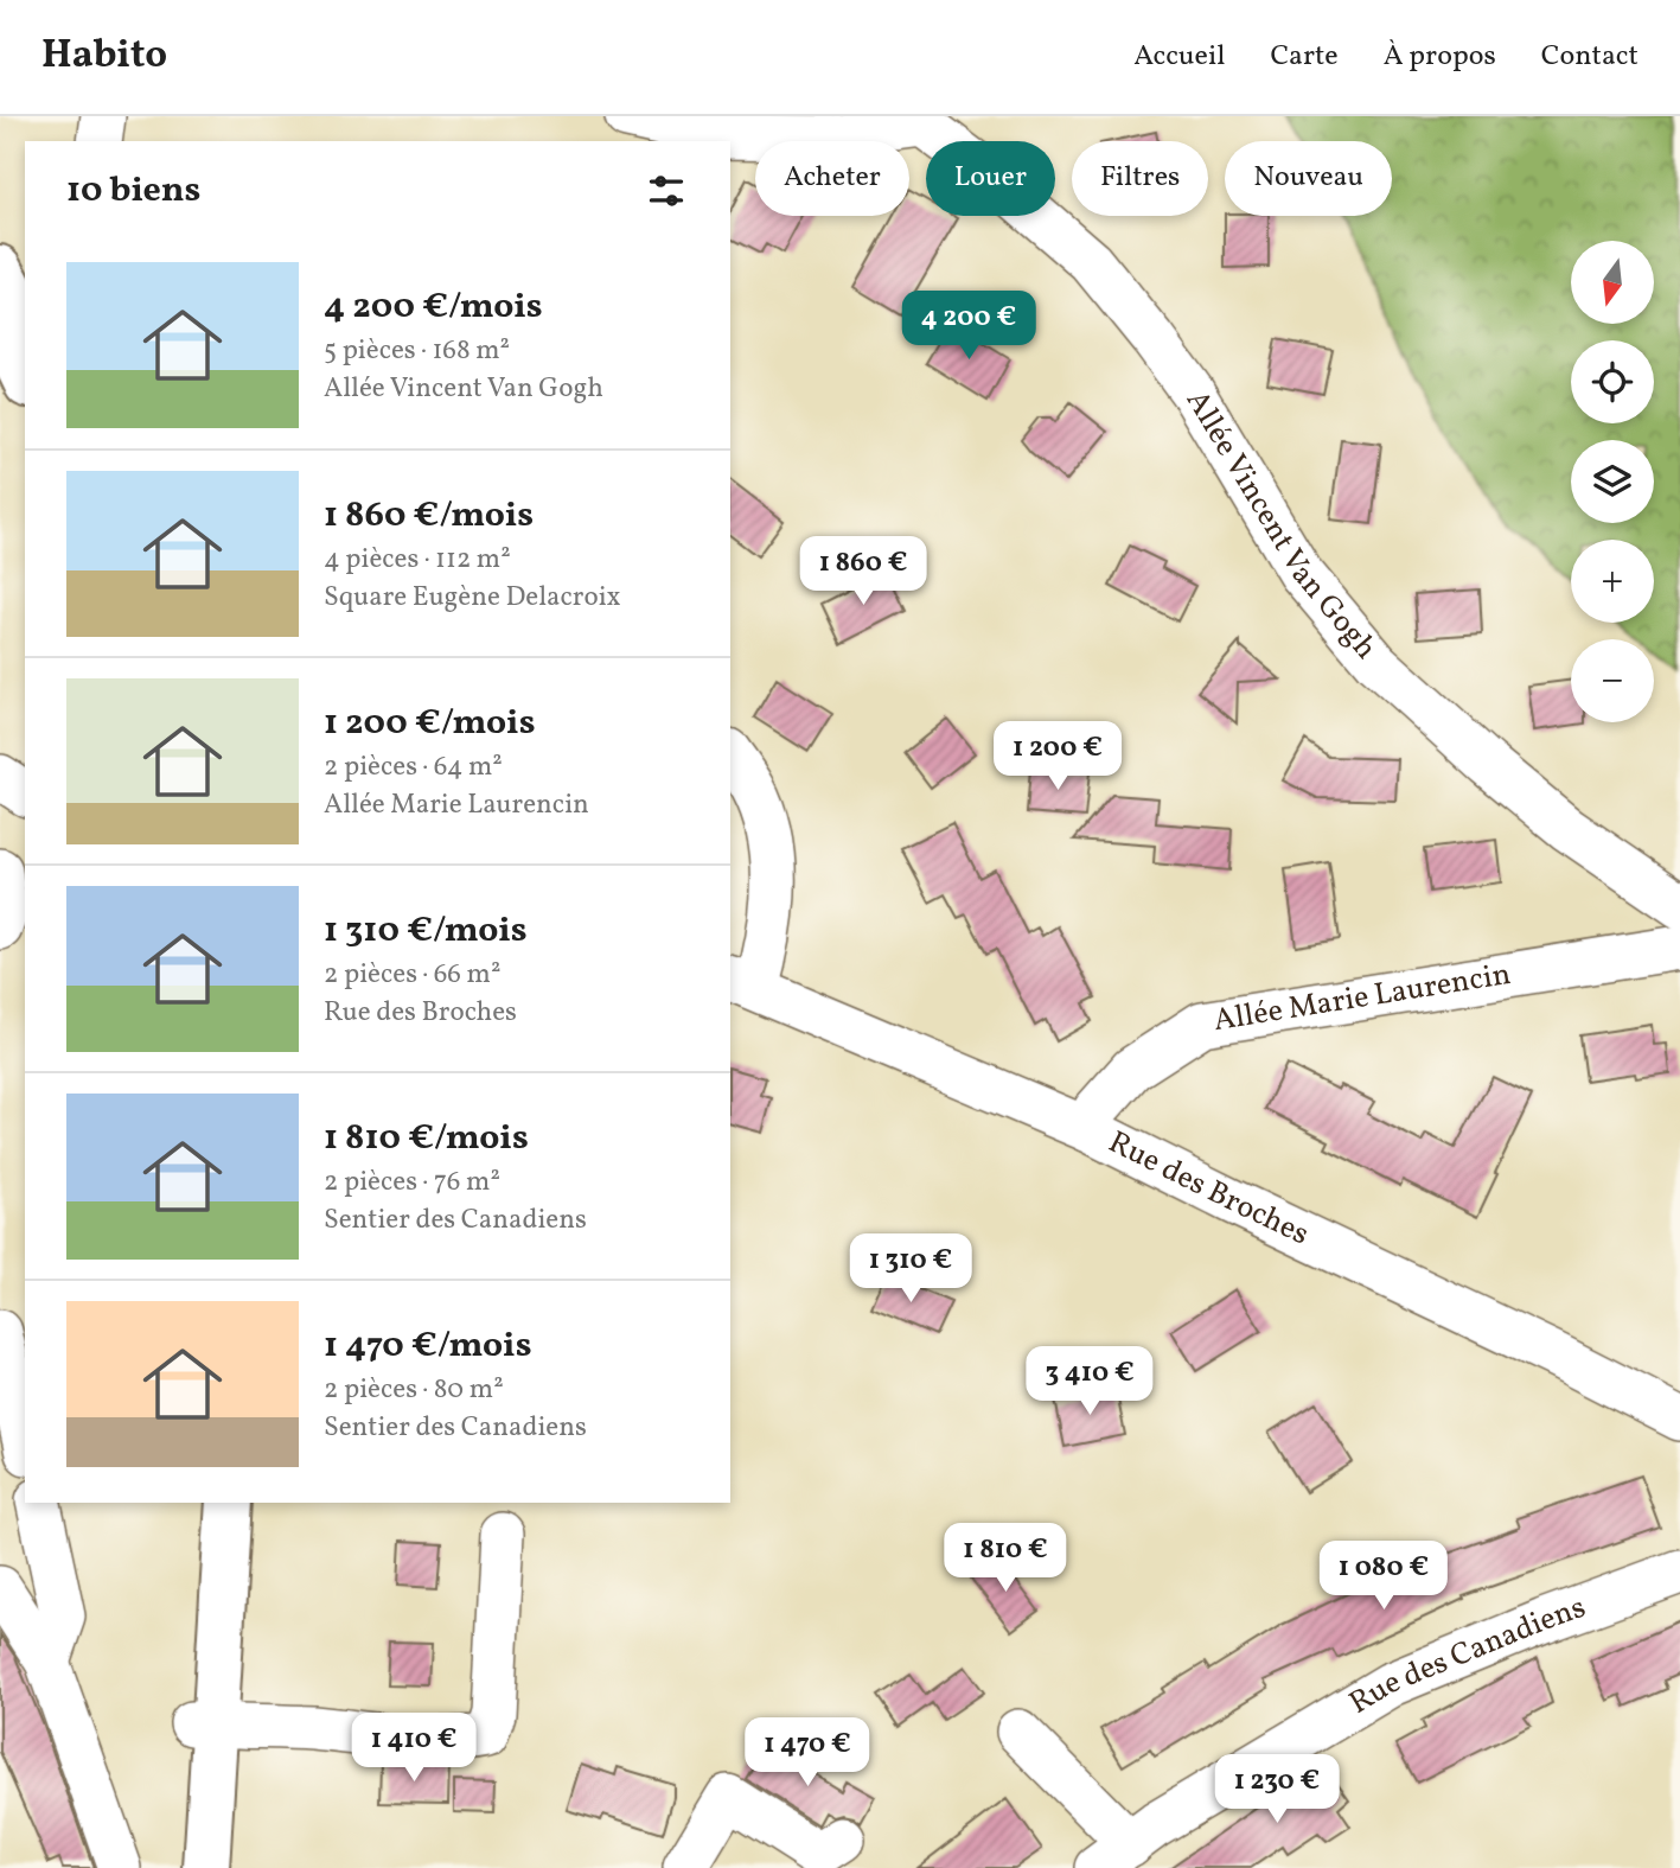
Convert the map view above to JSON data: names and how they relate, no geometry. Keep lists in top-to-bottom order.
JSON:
{
  "streets": {
    "street": [
      "Allée Vincent Van Gogh",
      "Allée Marie Laurencin",
      "Rue des Broches",
      "Rue des Canadiens"
    ]
  },
  "crossings": [
    ["Allée Marie Laurencin", "Rue des Broches"]
  ],
  "north": "bottom",
  "page": {
    "header": "Habito",
    "nav": [
      "Accueil",
      "Carte",
      "À propos",
      "Contact"
    ],
    "chip": [
      "Acheter",
      "Louer",
      "Filtres",
      "Nouveau"
    ],
    "heading": "10 biens",
    "map_buttons": ["+", "−"],
    "list": [
      {
        "name": "4 200 €/mois",
        "note": "5 pièces · 168 m² · Allée Vincent Van Gogh"
      },
      {
        "name": "1 860 €/mois",
        "note": "4 pièces · 112 m² · Square Eugène Delacroix"
      },
      {
        "name": "1 200 €/mois",
        "note": "2 pièces · 64 m² · Allée Marie Laurencin"
      },
      {
        "name": "1 310 €/mois",
        "note": "2 pièces · 66 m² · Rue des Broches"
      },
      {
        "name": "1 810 €/mois",
        "note": "2 pièces · 76 m² · Sentier des Canadiens"
      },
      {
        "name": "1 470 €/mois",
        "note": "2 pièces · 80 m² · Sentier des Canadiens"
      }
    ],
    "price": [
      "4 200 €",
      "1 860 €",
      "1 200 €",
      "1 310 €",
      "3 410 €",
      "1 810 €",
      "1 080 €",
      "1 410 €",
      "1 470 €",
      "1 230 €"
    ]
  }
}
